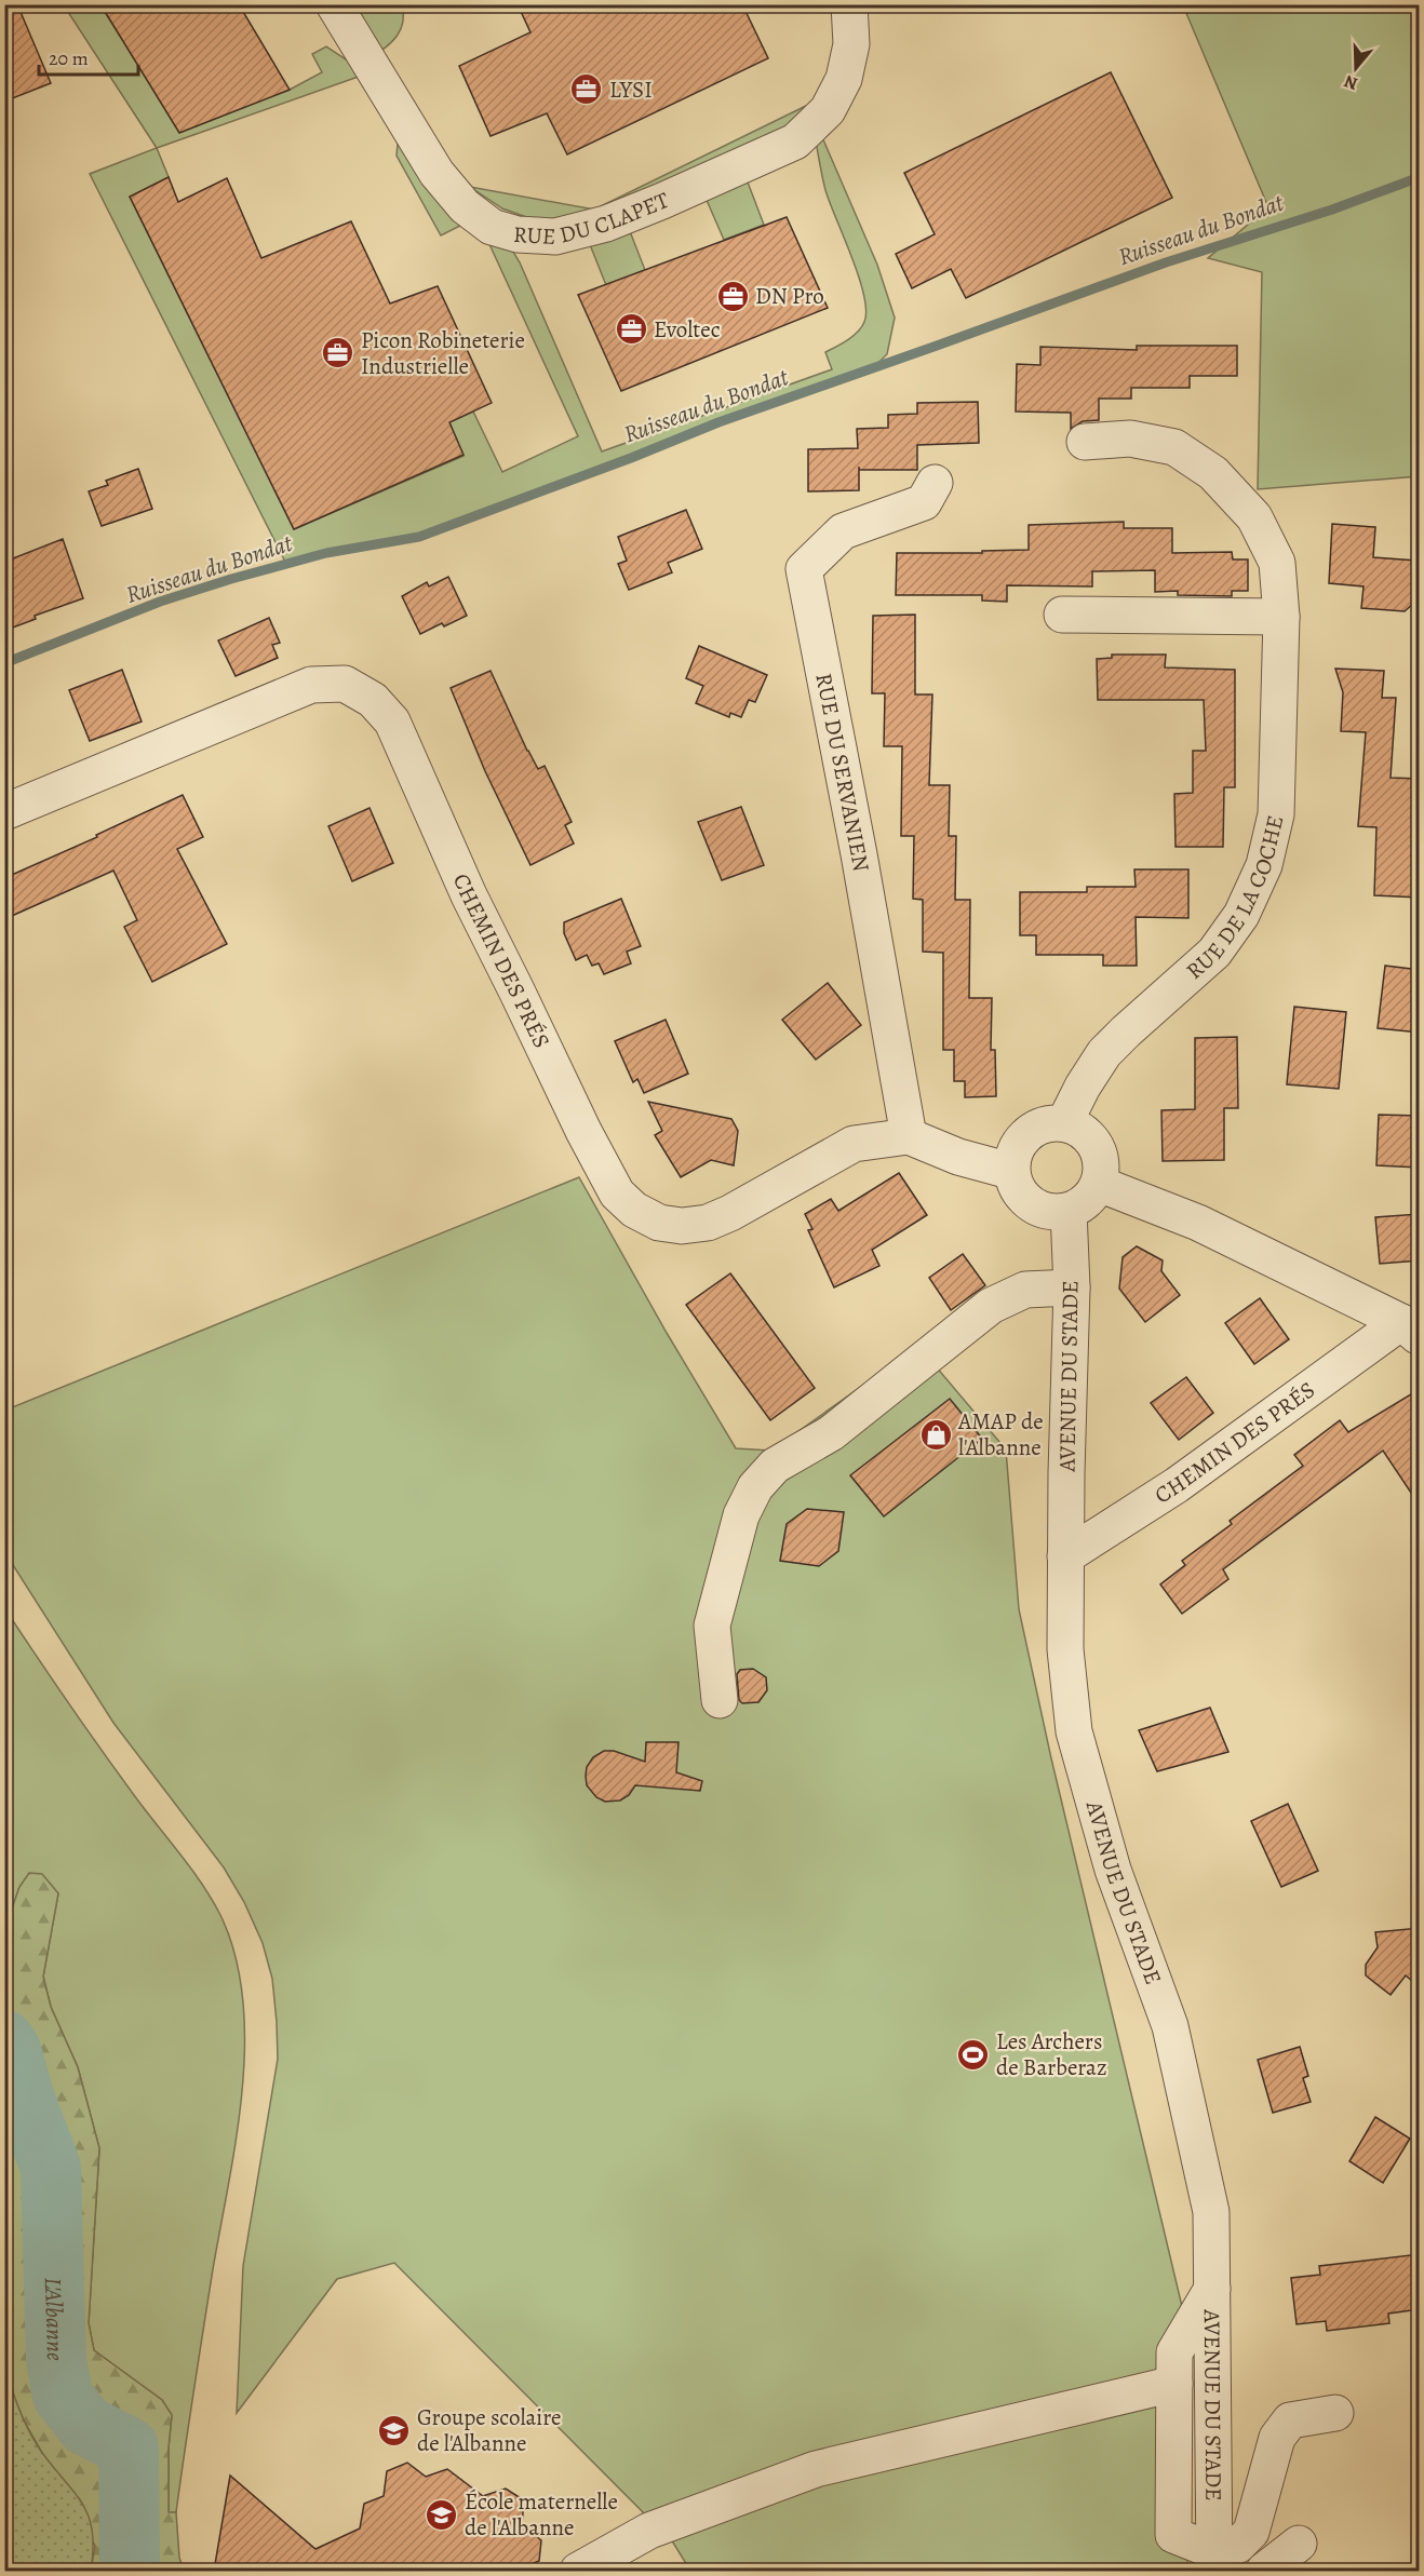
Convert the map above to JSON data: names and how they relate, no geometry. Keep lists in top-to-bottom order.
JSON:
{
  "streets": {
    "street": [
      "RUE DU CLAPET",
      "RUE DU SERVANIEN",
      "RUE DE LA COCHE",
      "CHEMIN DES PRÉS",
      "AVENUE DU STADE"
    ]
  },
  "crossings": [
    ["RUE DU SERVANIEN", "CHEMIN DES PRÉS"],
    ["RUE DE LA COCHE", "CHEMIN DES PRÉS"],
    ["RUE DE LA COCHE", "AVENUE DU STADE"],
    ["CHEMIN DES PRÉS", "AVENUE DU STADE"]
  ],
  "water": ["Ruisseau du Bondat", "L'Albanne"],
  "places": {
    "office": [
      "LYSI",
      "DN Pro",
      "Evoltec",
      "Picon Robineterie Industrielle"
    ],
    "shop": ["AMAP de l'Albanne"],
    "sports": ["Les Archers de Barberaz"],
    "school or university": ["Groupe scolaire de l'Albanne", "École maternelle de l'Albanne"]
  },
  "scale_bar": "20 m",
  "north": "bottom"
}
